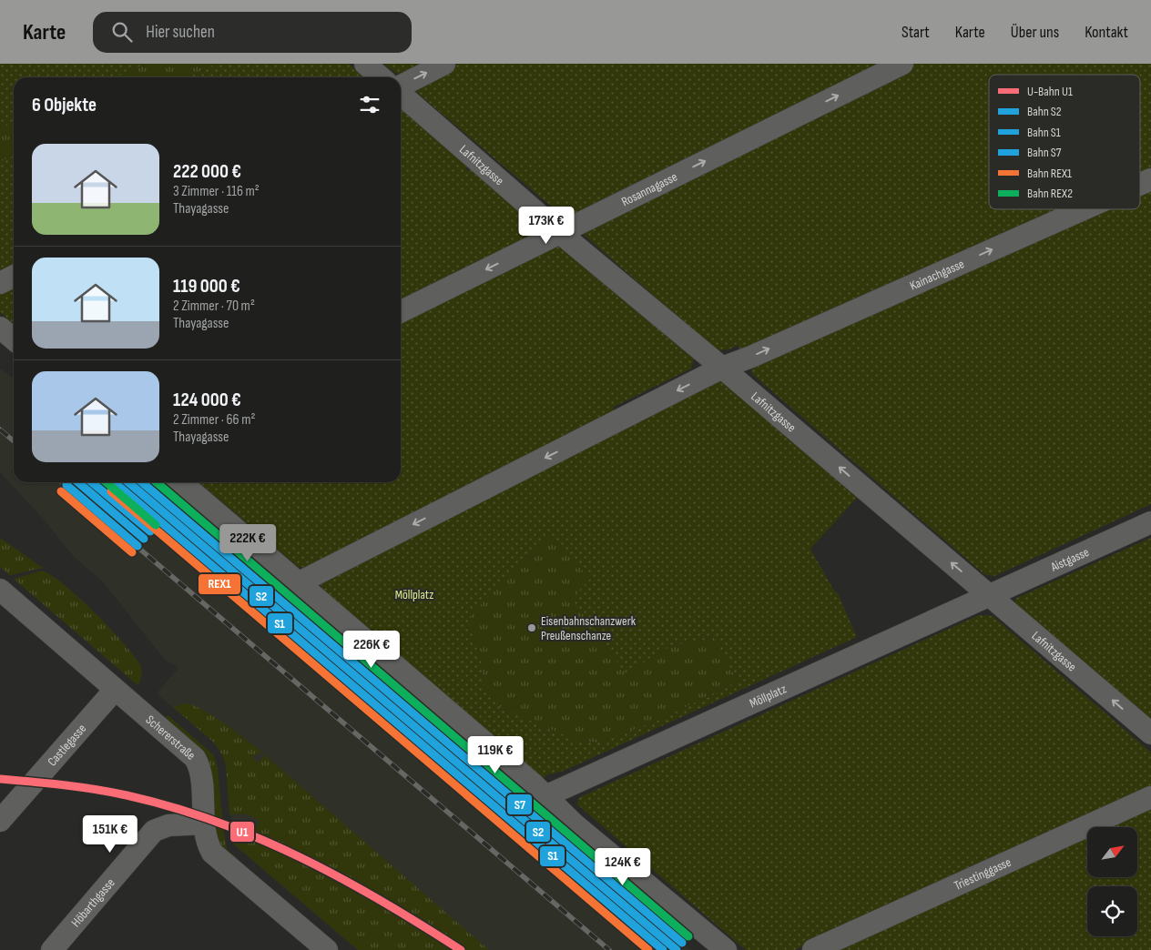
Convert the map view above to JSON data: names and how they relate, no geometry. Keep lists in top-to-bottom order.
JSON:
{
  "streets": {
    "street": [
      "Lafnitzgasse",
      "Rosannagasse",
      "Kainachgasse",
      "Aistgasse",
      "Möllplatz",
      "Schererstraße",
      "Castlegasse",
      "Triestinggasse",
      "Höbarthgasse"
    ]
  },
  "crossings": [
    ["Lafnitzgasse", "Rosannagasse"],
    ["Lafnitzgasse", "Kainachgasse"],
    ["Lafnitzgasse", "Aistgasse"],
    ["Lafnitzgasse", "Möllplatz"],
    ["Aistgasse", "Möllplatz"],
    ["Schererstraße", "Castlegasse"],
    ["Schererstraße", "Höbarthgasse"]
  ],
  "one_way": ["Lafnitzgasse", "Kainachgasse"],
  "parks": ["Möllplatz"],
  "places": ["Eisenbahnschanzwerk Preußenschanze"],
  "lines": [
    "rail line S2",
    "rail line S7",
    "rail line REX2",
    "rail line S1",
    "rail line REX1",
    "metro line U1"
  ],
  "legend": [
    "U-Bahn U1",
    "Bahn S2",
    "Bahn S1",
    "Bahn S7",
    "Bahn REX1",
    "Bahn REX2"
  ],
  "north": "top right",
  "page": {
    "header": "Karte",
    "search": "Hier suchen",
    "nav": [
      "Start",
      "Karte",
      "Über uns",
      "Kontakt"
    ],
    "heading": "6 Objekte",
    "list": [
      {
        "name": "222 000 €",
        "note": "3 Zimmer · 116 m² · Thayagasse"
      },
      {
        "name": "119 000 €",
        "note": "2 Zimmer · 70 m² · Thayagasse"
      },
      {
        "name": "124 000 €",
        "note": "2 Zimmer · 66 m² · Thayagasse"
      }
    ],
    "price": [
      "173K €",
      "222K €",
      "226K €",
      "119K €",
      "151K €",
      "124K €"
    ]
  }
}
